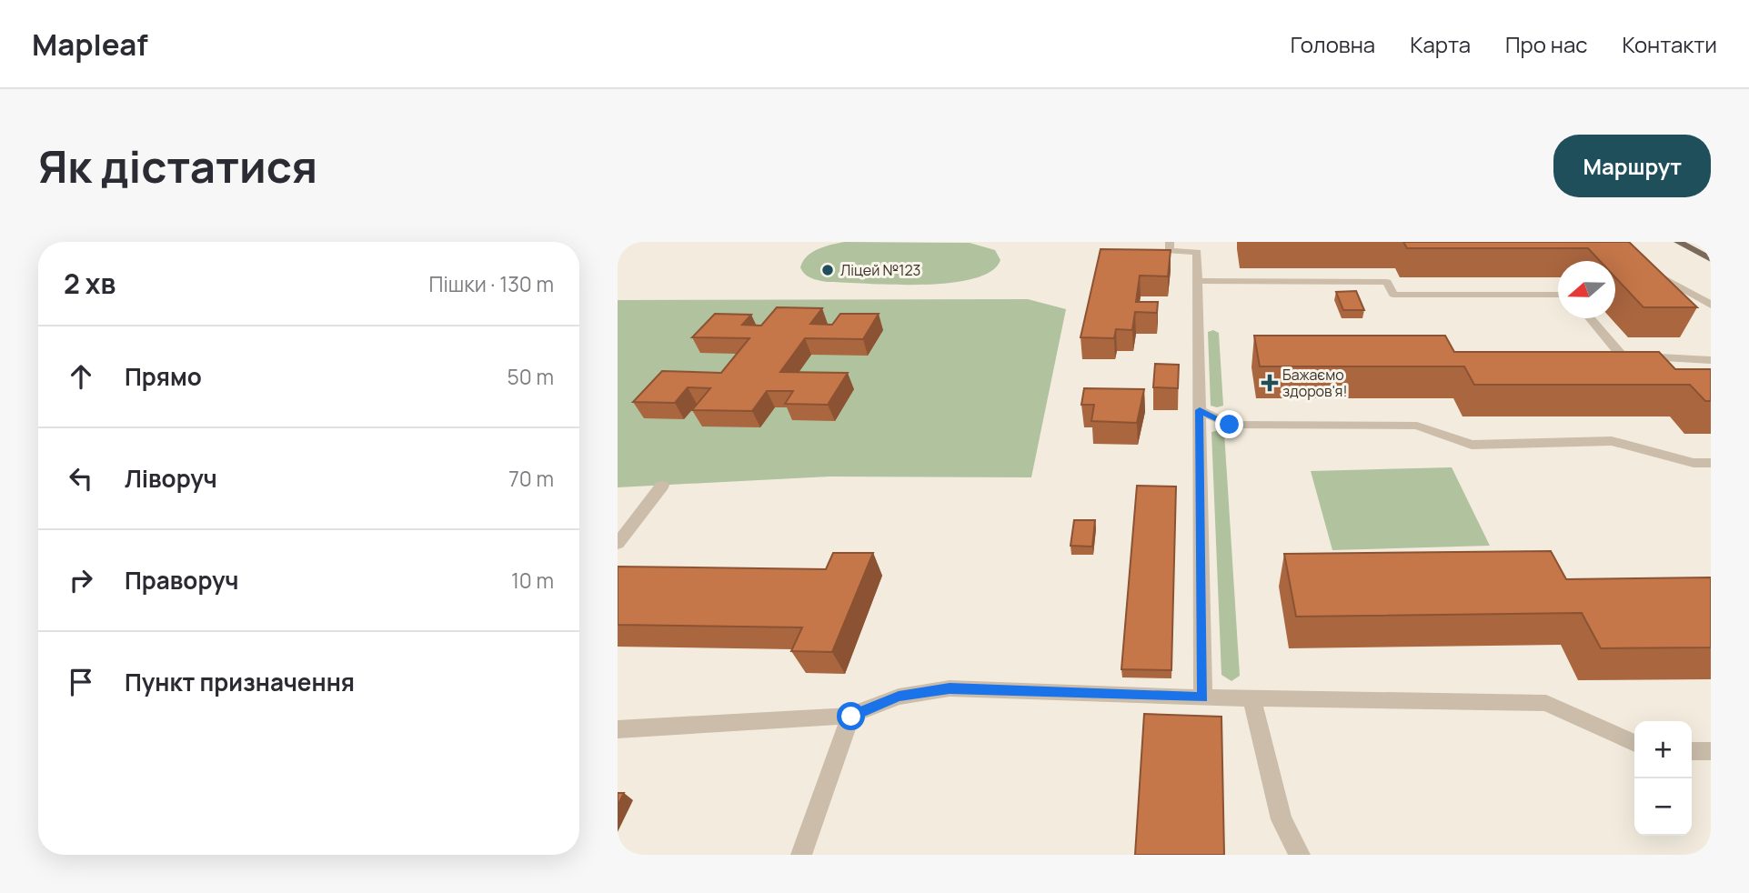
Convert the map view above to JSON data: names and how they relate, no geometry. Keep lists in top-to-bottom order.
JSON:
{
  "places": {
    "other": ["Ліцей №123"],
    "health": ["Бажаємо здоров'я!"]
  },
  "north": "left",
  "page": {
    "header": "Mapleaf",
    "nav": [
      "Головна",
      "Карта",
      "Про нас",
      "Контакти"
    ],
    "buttons": "Маршрут",
    "title": "Як дістатися",
    "heading": ["2 хв", "Пішки · 130 m"],
    "list": [
      ["Прямо", "50 m"],
      ["Ліворуч", "70 m"],
      ["Праворуч", "10 m"],
      "Пункт призначення"
    ],
    "map_buttons": ["+", "−"]
  }
}
